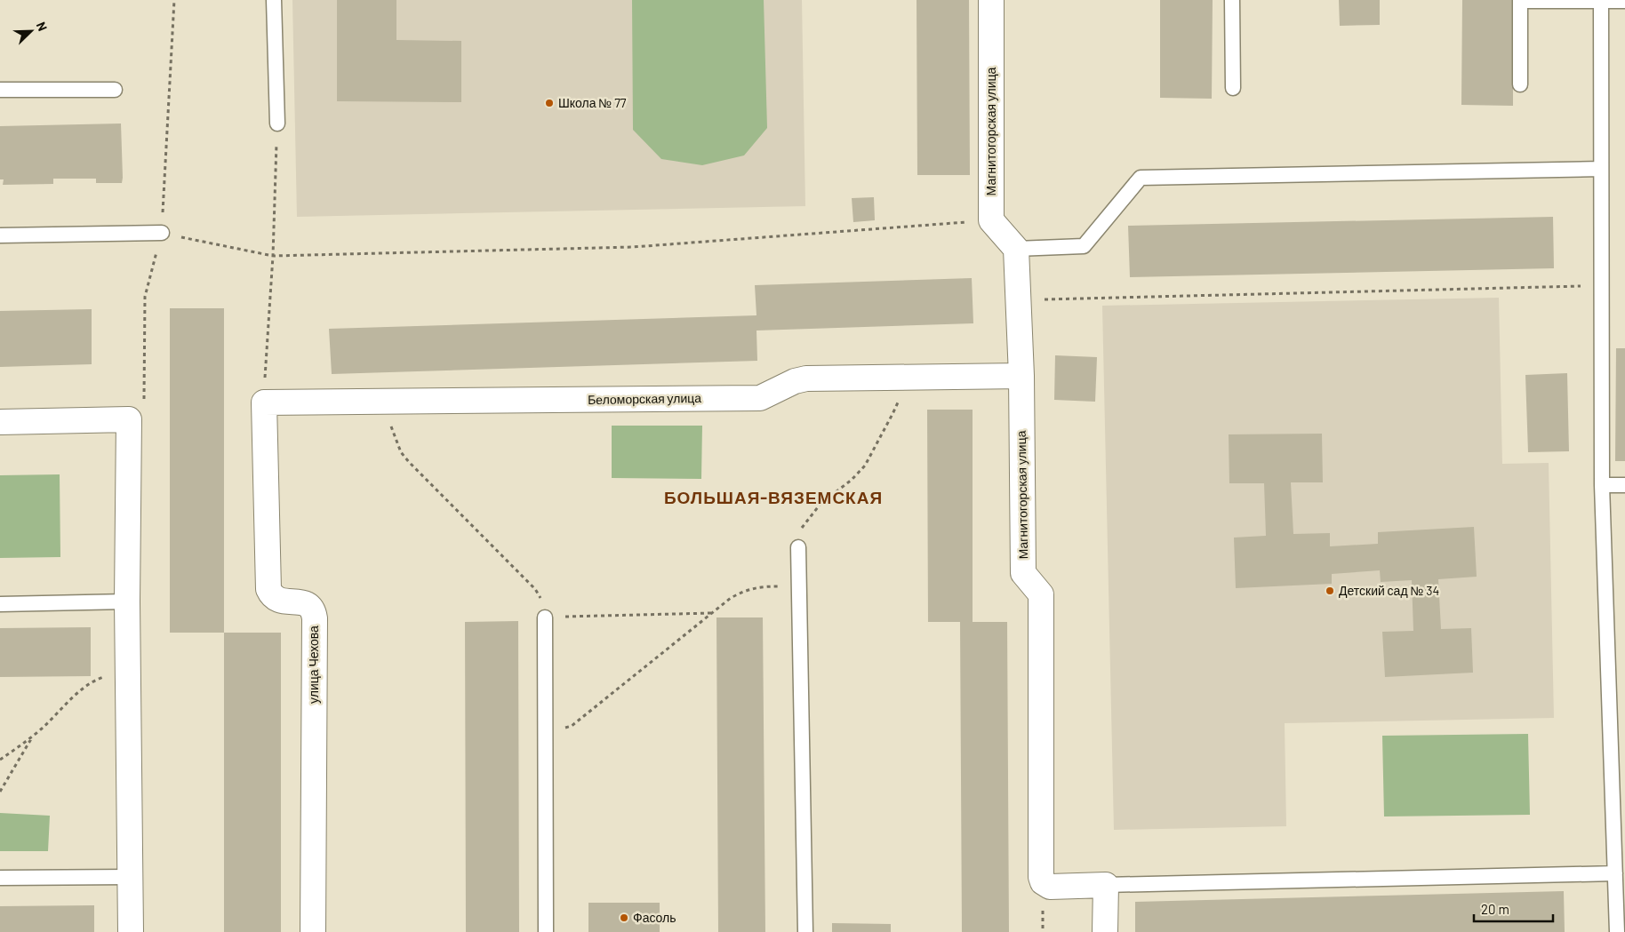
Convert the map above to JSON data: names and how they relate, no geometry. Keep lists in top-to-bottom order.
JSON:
{
  "streets": {
    "street": ["Магнитогорская улица", "Беломорская улица", "улица Чехова"]
  },
  "crossings": [
    ["Магнитогорская улица", "Беломорская улица"],
    ["Беломорская улица", "улица Чехова"]
  ],
  "districts": ["БОЛЬШАЯ-ВЯЗЕМСКАЯ"],
  "places": ["Школа № 77", "Детский сад № 34", "Фасоль"],
  "scale_bar": "20 m",
  "north": "top right"
}
